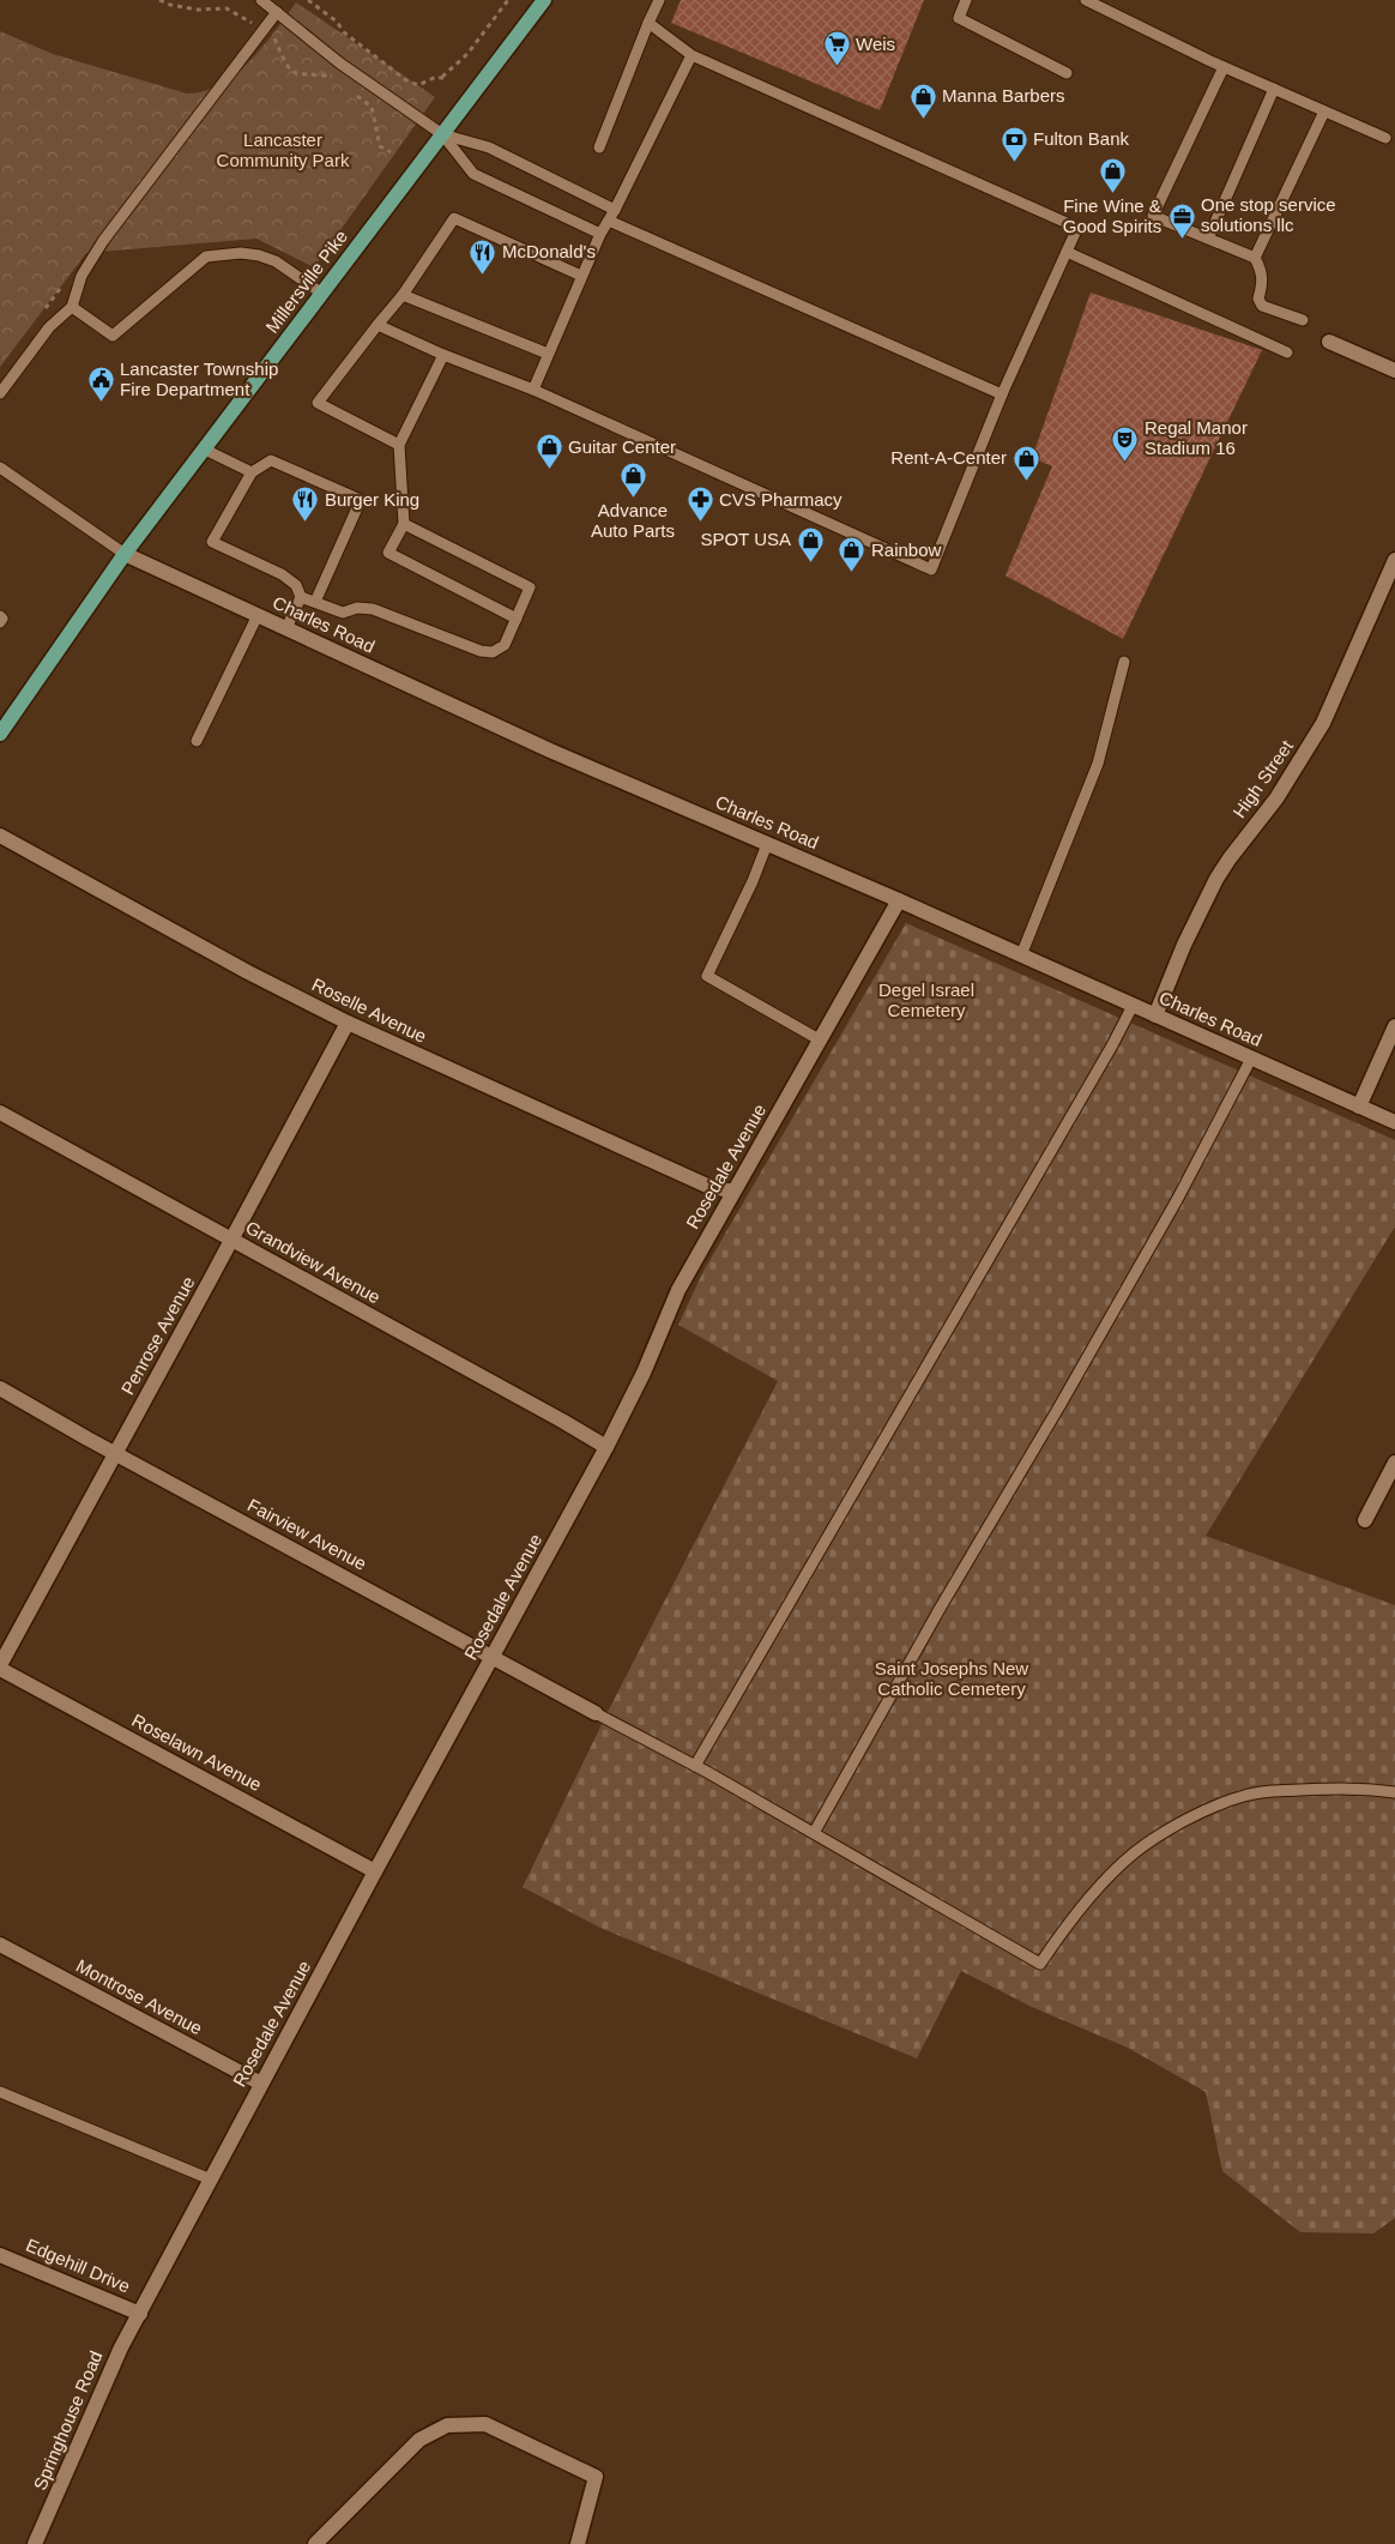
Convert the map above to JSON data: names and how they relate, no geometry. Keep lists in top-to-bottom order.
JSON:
{
  "streets": {
    "main road": ["Millersville Pike"],
    "street": [
      "Charles Road",
      "High Street",
      "Roselle Avenue",
      "Rosedale Avenue",
      "Grandview Avenue",
      "Penrose Avenue",
      "Fairview Avenue",
      "Roselawn Avenue",
      "Montrose Avenue",
      "Edgehill Drive",
      "Springhouse Road"
    ]
  },
  "crossings": [
    ["Millersville Pike", "Charles Road"],
    ["Charles Road", "High Street"],
    ["Charles Road", "Rosedale Avenue"],
    ["Roselle Avenue", "Rosedale Avenue"],
    ["Roselle Avenue", "Penrose Avenue"],
    ["Rosedale Avenue", "Grandview Avenue"],
    ["Rosedale Avenue", "Fairview Avenue"],
    ["Rosedale Avenue", "Roselawn Avenue"],
    ["Rosedale Avenue", "Montrose Avenue"],
    ["Rosedale Avenue", "Edgehill Drive"],
    ["Rosedale Avenue", "Springhouse Road"],
    ["Grandview Avenue", "Penrose Avenue"],
    ["Penrose Avenue", "Fairview Avenue"],
    ["Penrose Avenue", "Roselawn Avenue"],
    ["Edgehill Drive", "Springhouse Road"]
  ],
  "parks": ["Lancaster Community Park", "Degel Israel Cemetery", "Saint Josephs New Catholic Cemetery"],
  "places": {
    "supermarket": ["Weis"],
    "shop": [
      "Manna Barbers",
      "Fine Wine & Good Spirits",
      "Guitar Center",
      "Rent-A-Center",
      "Advance Auto Parts",
      "SPOT USA",
      "Rainbow"
    ],
    "bank": ["Fulton Bank"],
    "office": ["One stop service solutions llc"],
    "restaurant": ["McDonald's", "Burger King"],
    "public building": ["Lancaster Township Fire Department"],
    "theatre": ["Regal Manor Stadium 16"],
    "pharmacy": ["CVS Pharmacy"]
  }
}
